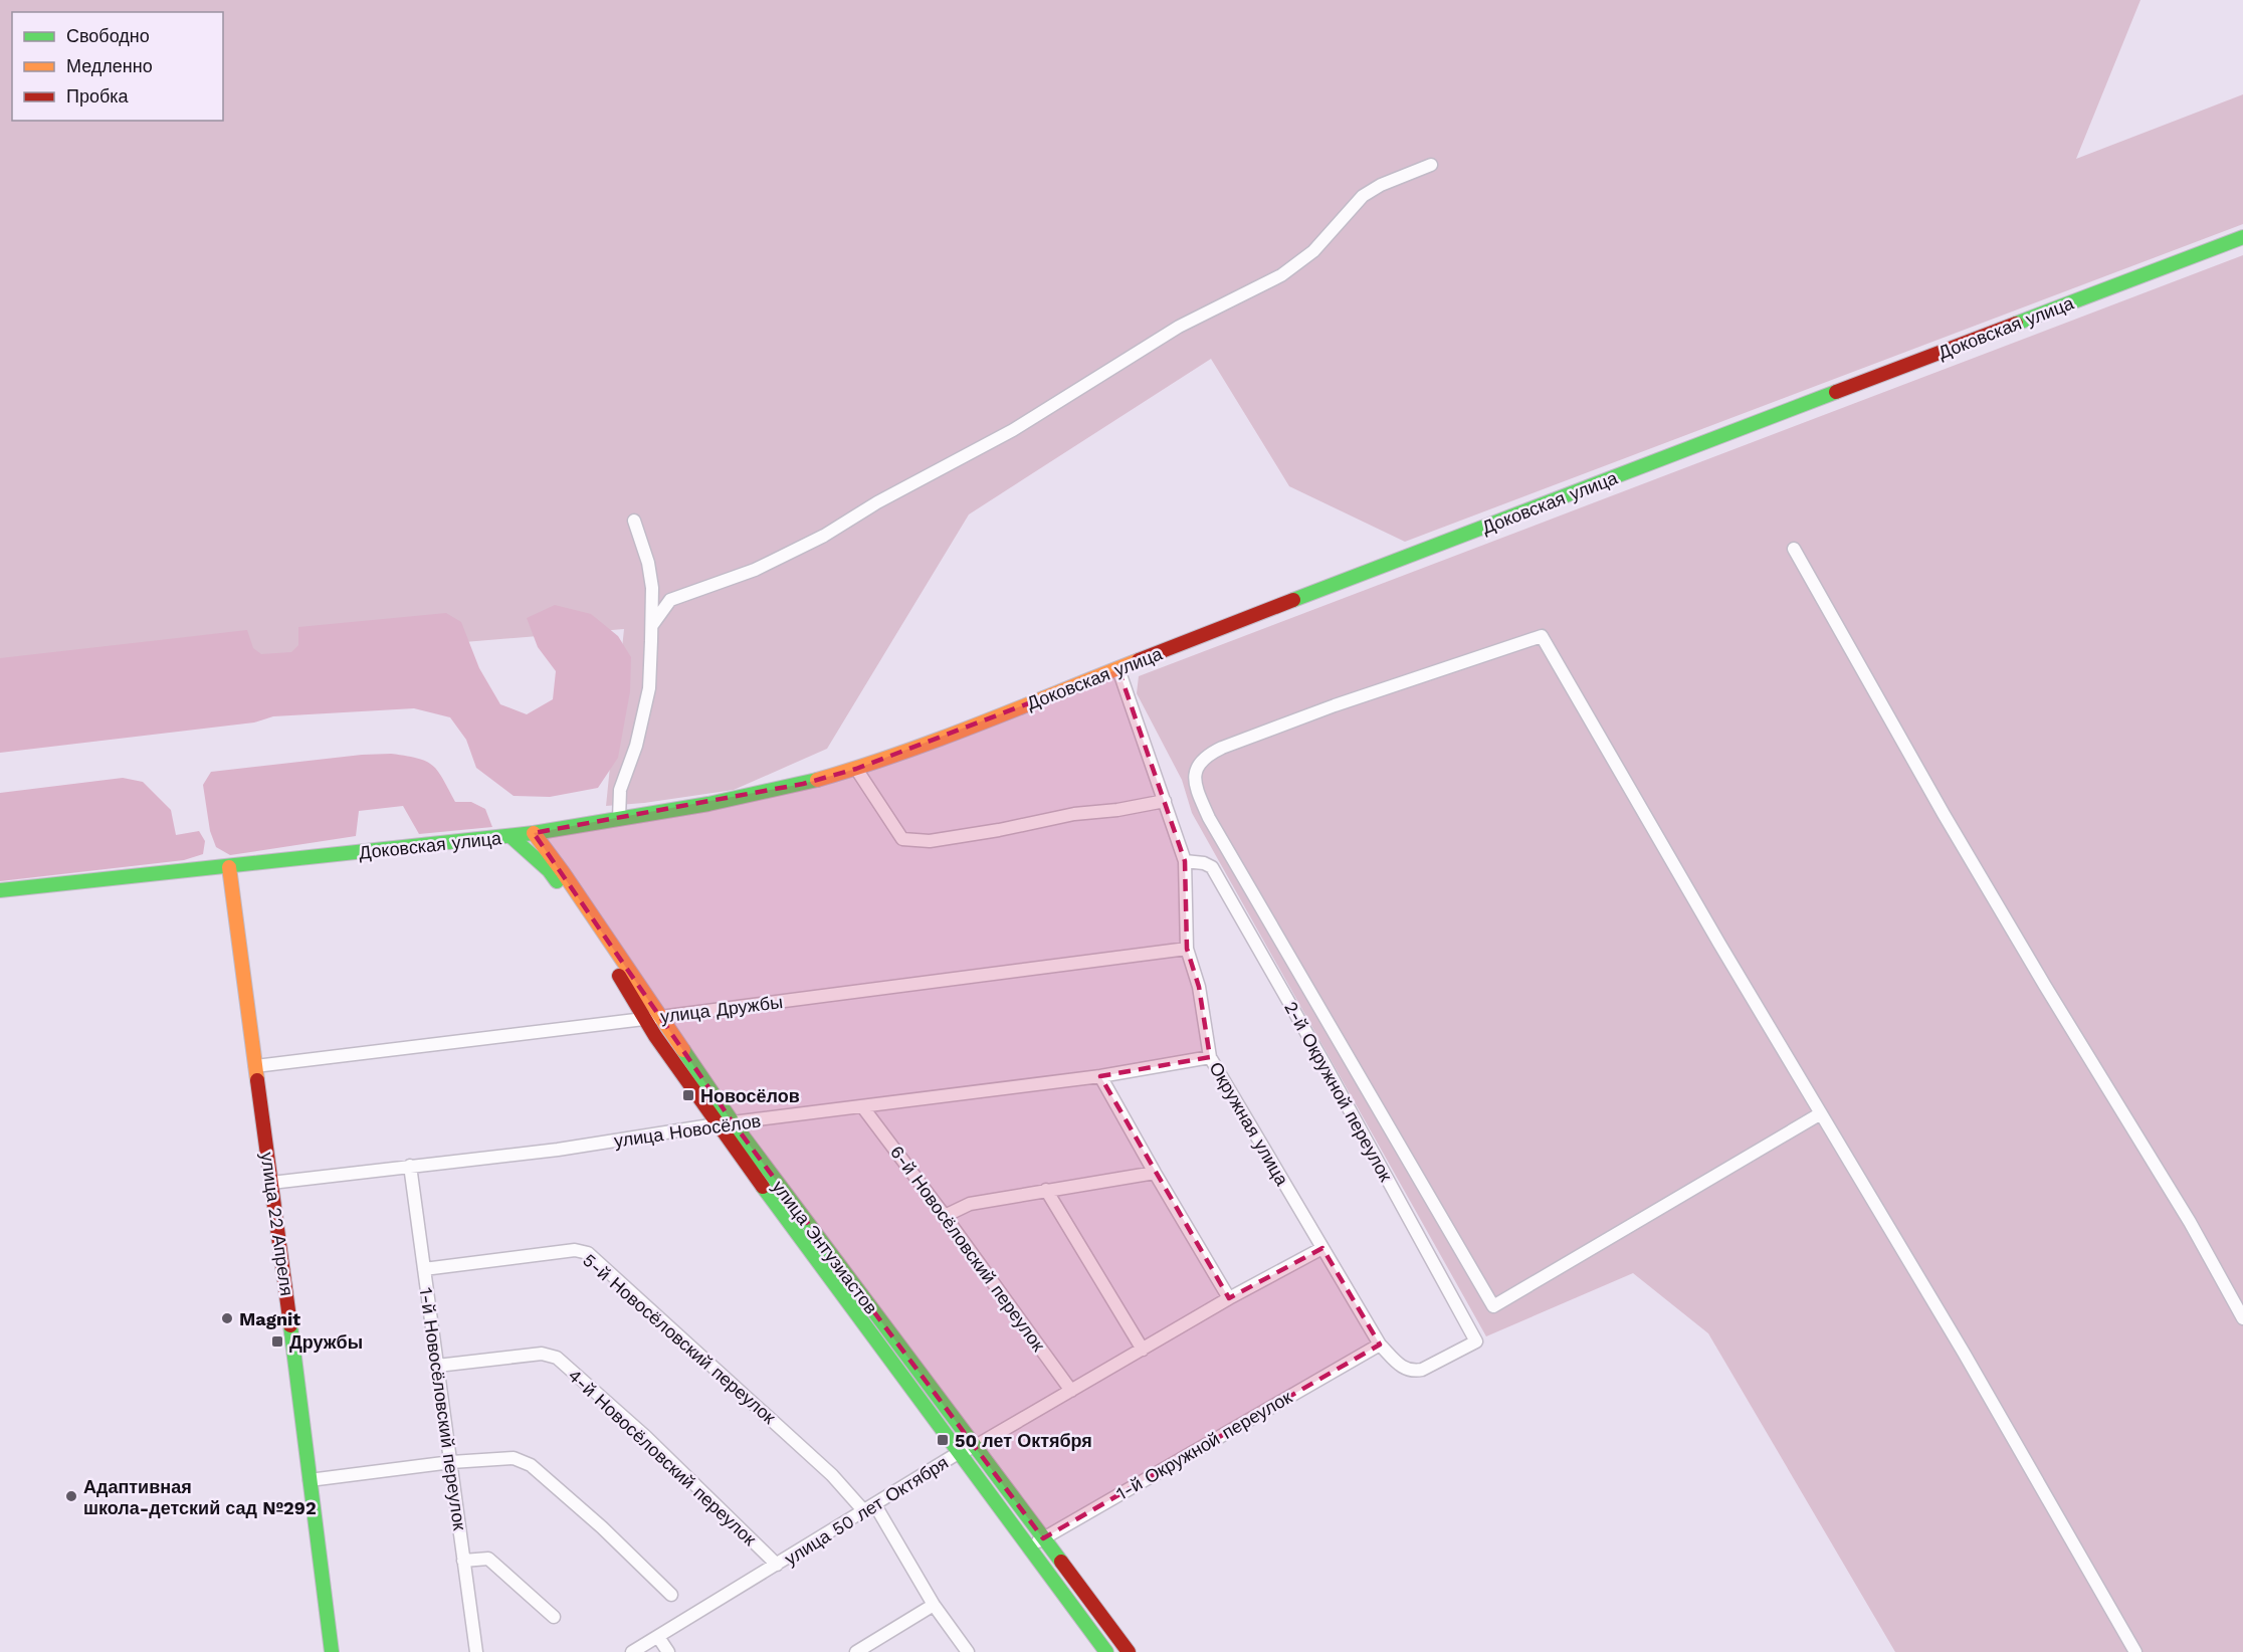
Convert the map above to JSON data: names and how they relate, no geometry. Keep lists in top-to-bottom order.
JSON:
{
  "streets": {
    "main road": ["Доковская улица", "улица 22 Апреля", "улица Энтузиастов"],
    "street": [
      "улица Дружбы",
      "2-й Окружной переулок",
      "Окружная улица",
      "улица Новосёлов",
      "6-й Новосёловский переулок",
      "5-й Новосёловский переулок",
      "1-й Новосёловский переулок",
      "1-й Окружной переулок",
      "4-й Новосёловский переулок",
      "улица 50 лет Октября"
    ]
  },
  "crossings": [
    ["Доковская улица", "Окружная улица"],
    ["Доковская улица", "улица 22 Апреля"],
    ["Доковская улица", "улица Энтузиастов"],
    ["улица Дружбы", "Окружная улица"],
    ["улица Дружбы", "улица 22 Апреля"],
    ["улица Дружбы", "улица Энтузиастов"],
    ["2-й Окружной переулок", "Окружная улица"],
    ["Окружная улица", "улица Новосёлов"],
    ["Окружная улица", "1-й Окружной переулок"],
    ["Окружная улица", "улица 50 лет Октября"],
    ["улица Новосёлов", "улица 22 Апреля"],
    ["улица Новосёлов", "улица Энтузиастов"],
    ["улица Новосёлов", "6-й Новосёловский переулок"],
    ["улица Новосёлов", "1-й Новосёловский переулок"],
    ["улица Энтузиастов", "1-й Окружной переулок"],
    ["улица Энтузиастов", "улица 50 лет Октября"],
    ["6-й Новосёловский переулок", "улица 50 лет Октября"],
    ["5-й Новосёловский переулок", "1-й Новосёловский переулок"],
    ["5-й Новосёловский переулок", "улица 50 лет Октября"],
    ["1-й Новосёловский переулок", "4-й Новосёловский переулок"],
    ["4-й Новосёловский переулок", "улица 50 лет Октября"]
  ],
  "places": {
    "transit": ["Новосёлов", "Дружбы", "50 лет Октября"],
    "other": ["Magnit", "Адаптивная школа-детский сад №292"]
  },
  "legend": ["Свободно", "Медленно", "Пробка"]
}
